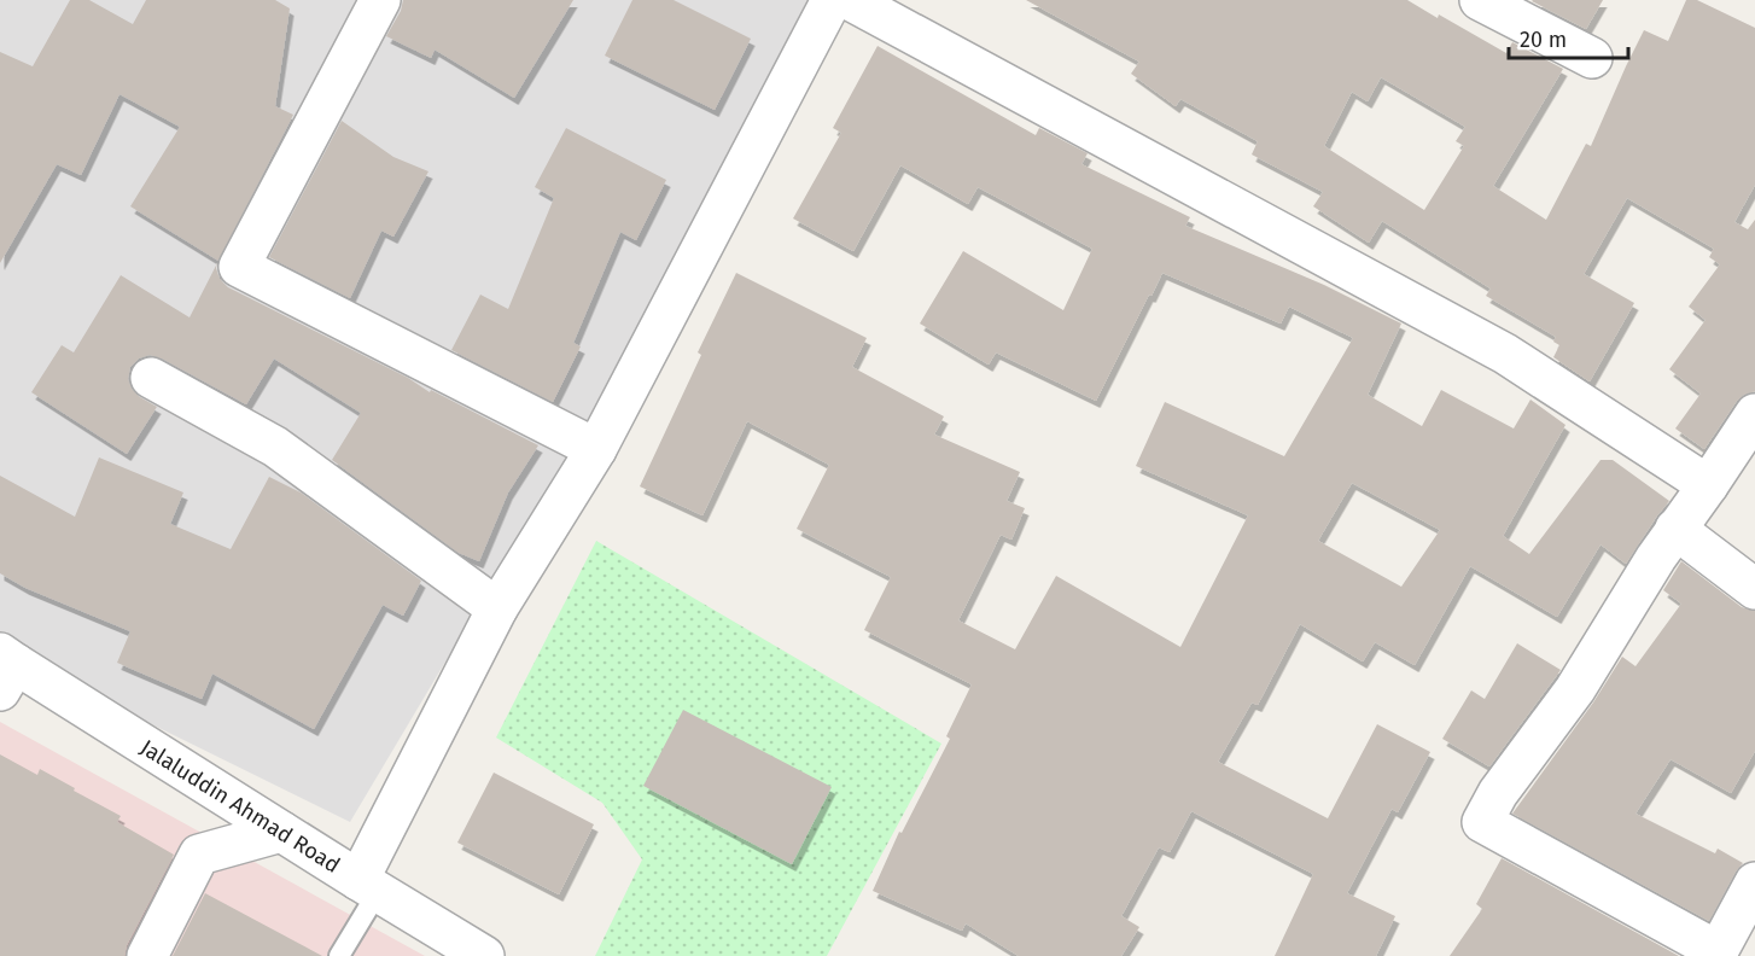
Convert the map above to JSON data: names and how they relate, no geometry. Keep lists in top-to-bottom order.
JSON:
{
  "streets": {
    "street": ["Jalaluddin Ahmad Road"]
  },
  "scale_bar": "20 m"
}
